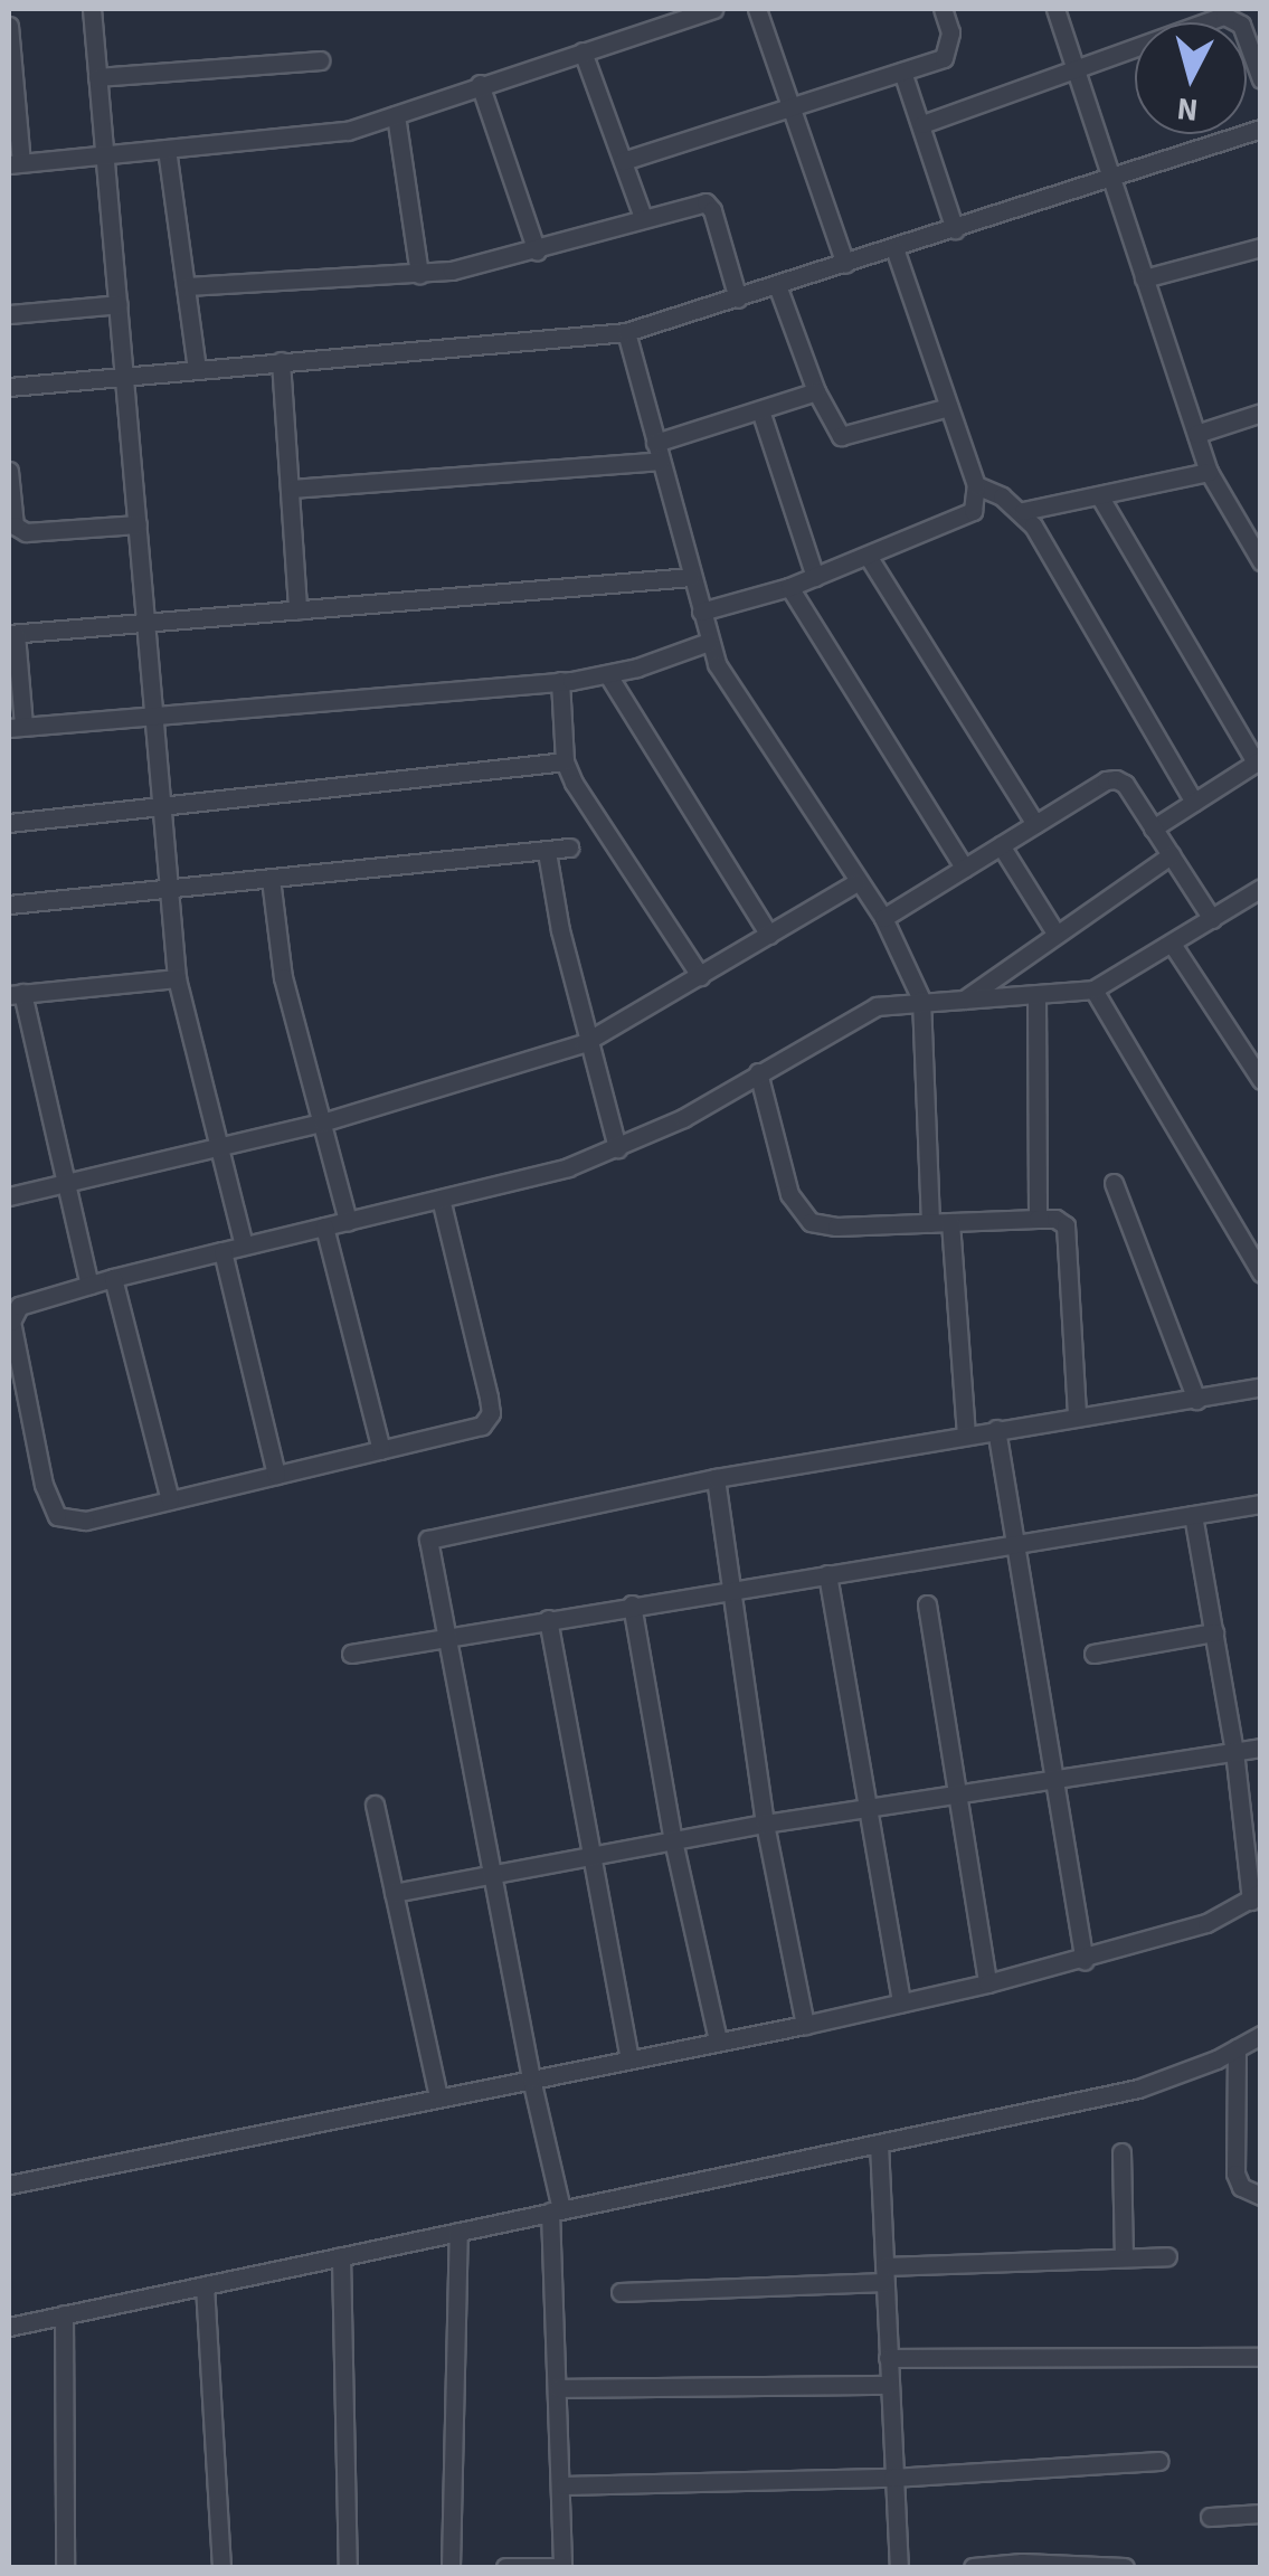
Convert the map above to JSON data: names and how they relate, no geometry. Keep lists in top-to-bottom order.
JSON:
{
  "north": "bottom"
}
